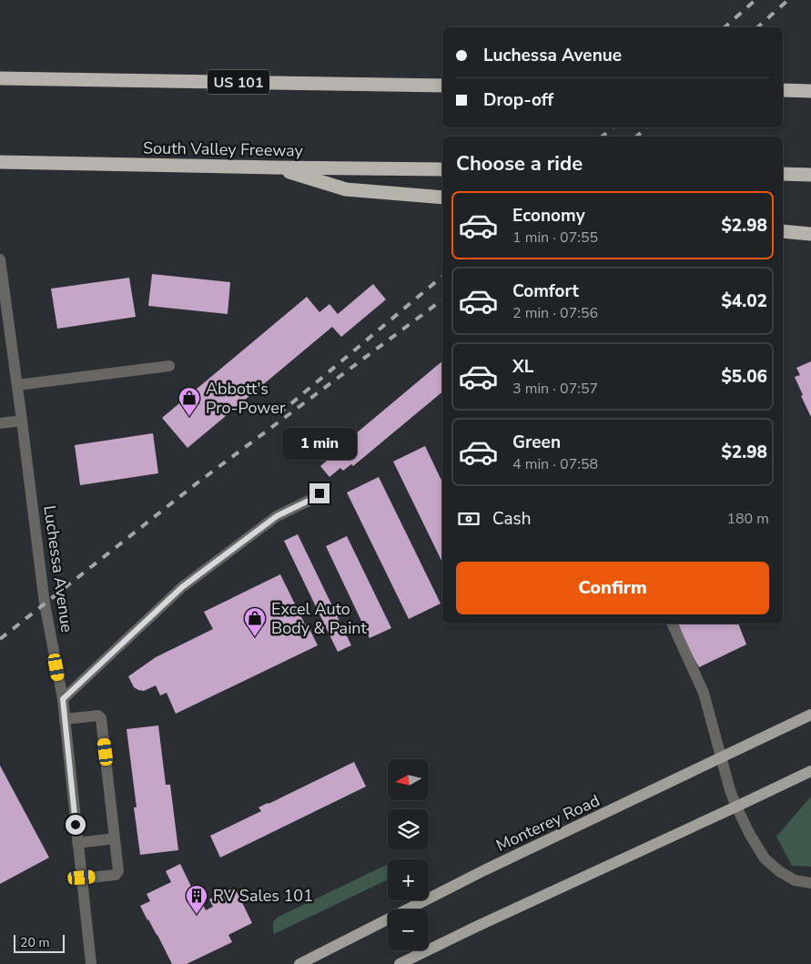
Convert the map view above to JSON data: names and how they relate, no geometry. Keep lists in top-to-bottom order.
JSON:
{
  "streets": {
    "highway": ["US 101", "South Valley Freeway"],
    "main road": ["Monterey Road"],
    "street": ["Luchessa Avenue"]
  },
  "places": {
    "shop": ["Abbott's Pro-Power", "Excel Auto Body & Paint"],
    "building": ["RV Sales 101"]
  },
  "scale_bar": "20 m",
  "north": "left",
  "page": {
    "banner": ["Luchessa Avenue", "Drop-off"],
    "heading": "Choose a ride",
    "list": [
      {
        "name": "Economy",
        "note": "1 min · 07:55",
        "value": "$2.98"
      },
      {
        "name": "Comfort",
        "note": "2 min · 07:56",
        "value": "$4.02"
      },
      {
        "name": "XL",
        "note": "3 min · 07:57",
        "value": "$5.06"
      },
      {
        "name": "Green",
        "note": "4 min · 07:58",
        "value": "$2.98"
      }
    ],
    "bubble": "1 min",
    "pay": ["Cash", "180 m"],
    "buttons": "Confirm",
    "map_buttons": ["+", "−"],
    "scale": "20 m"
  }
}
